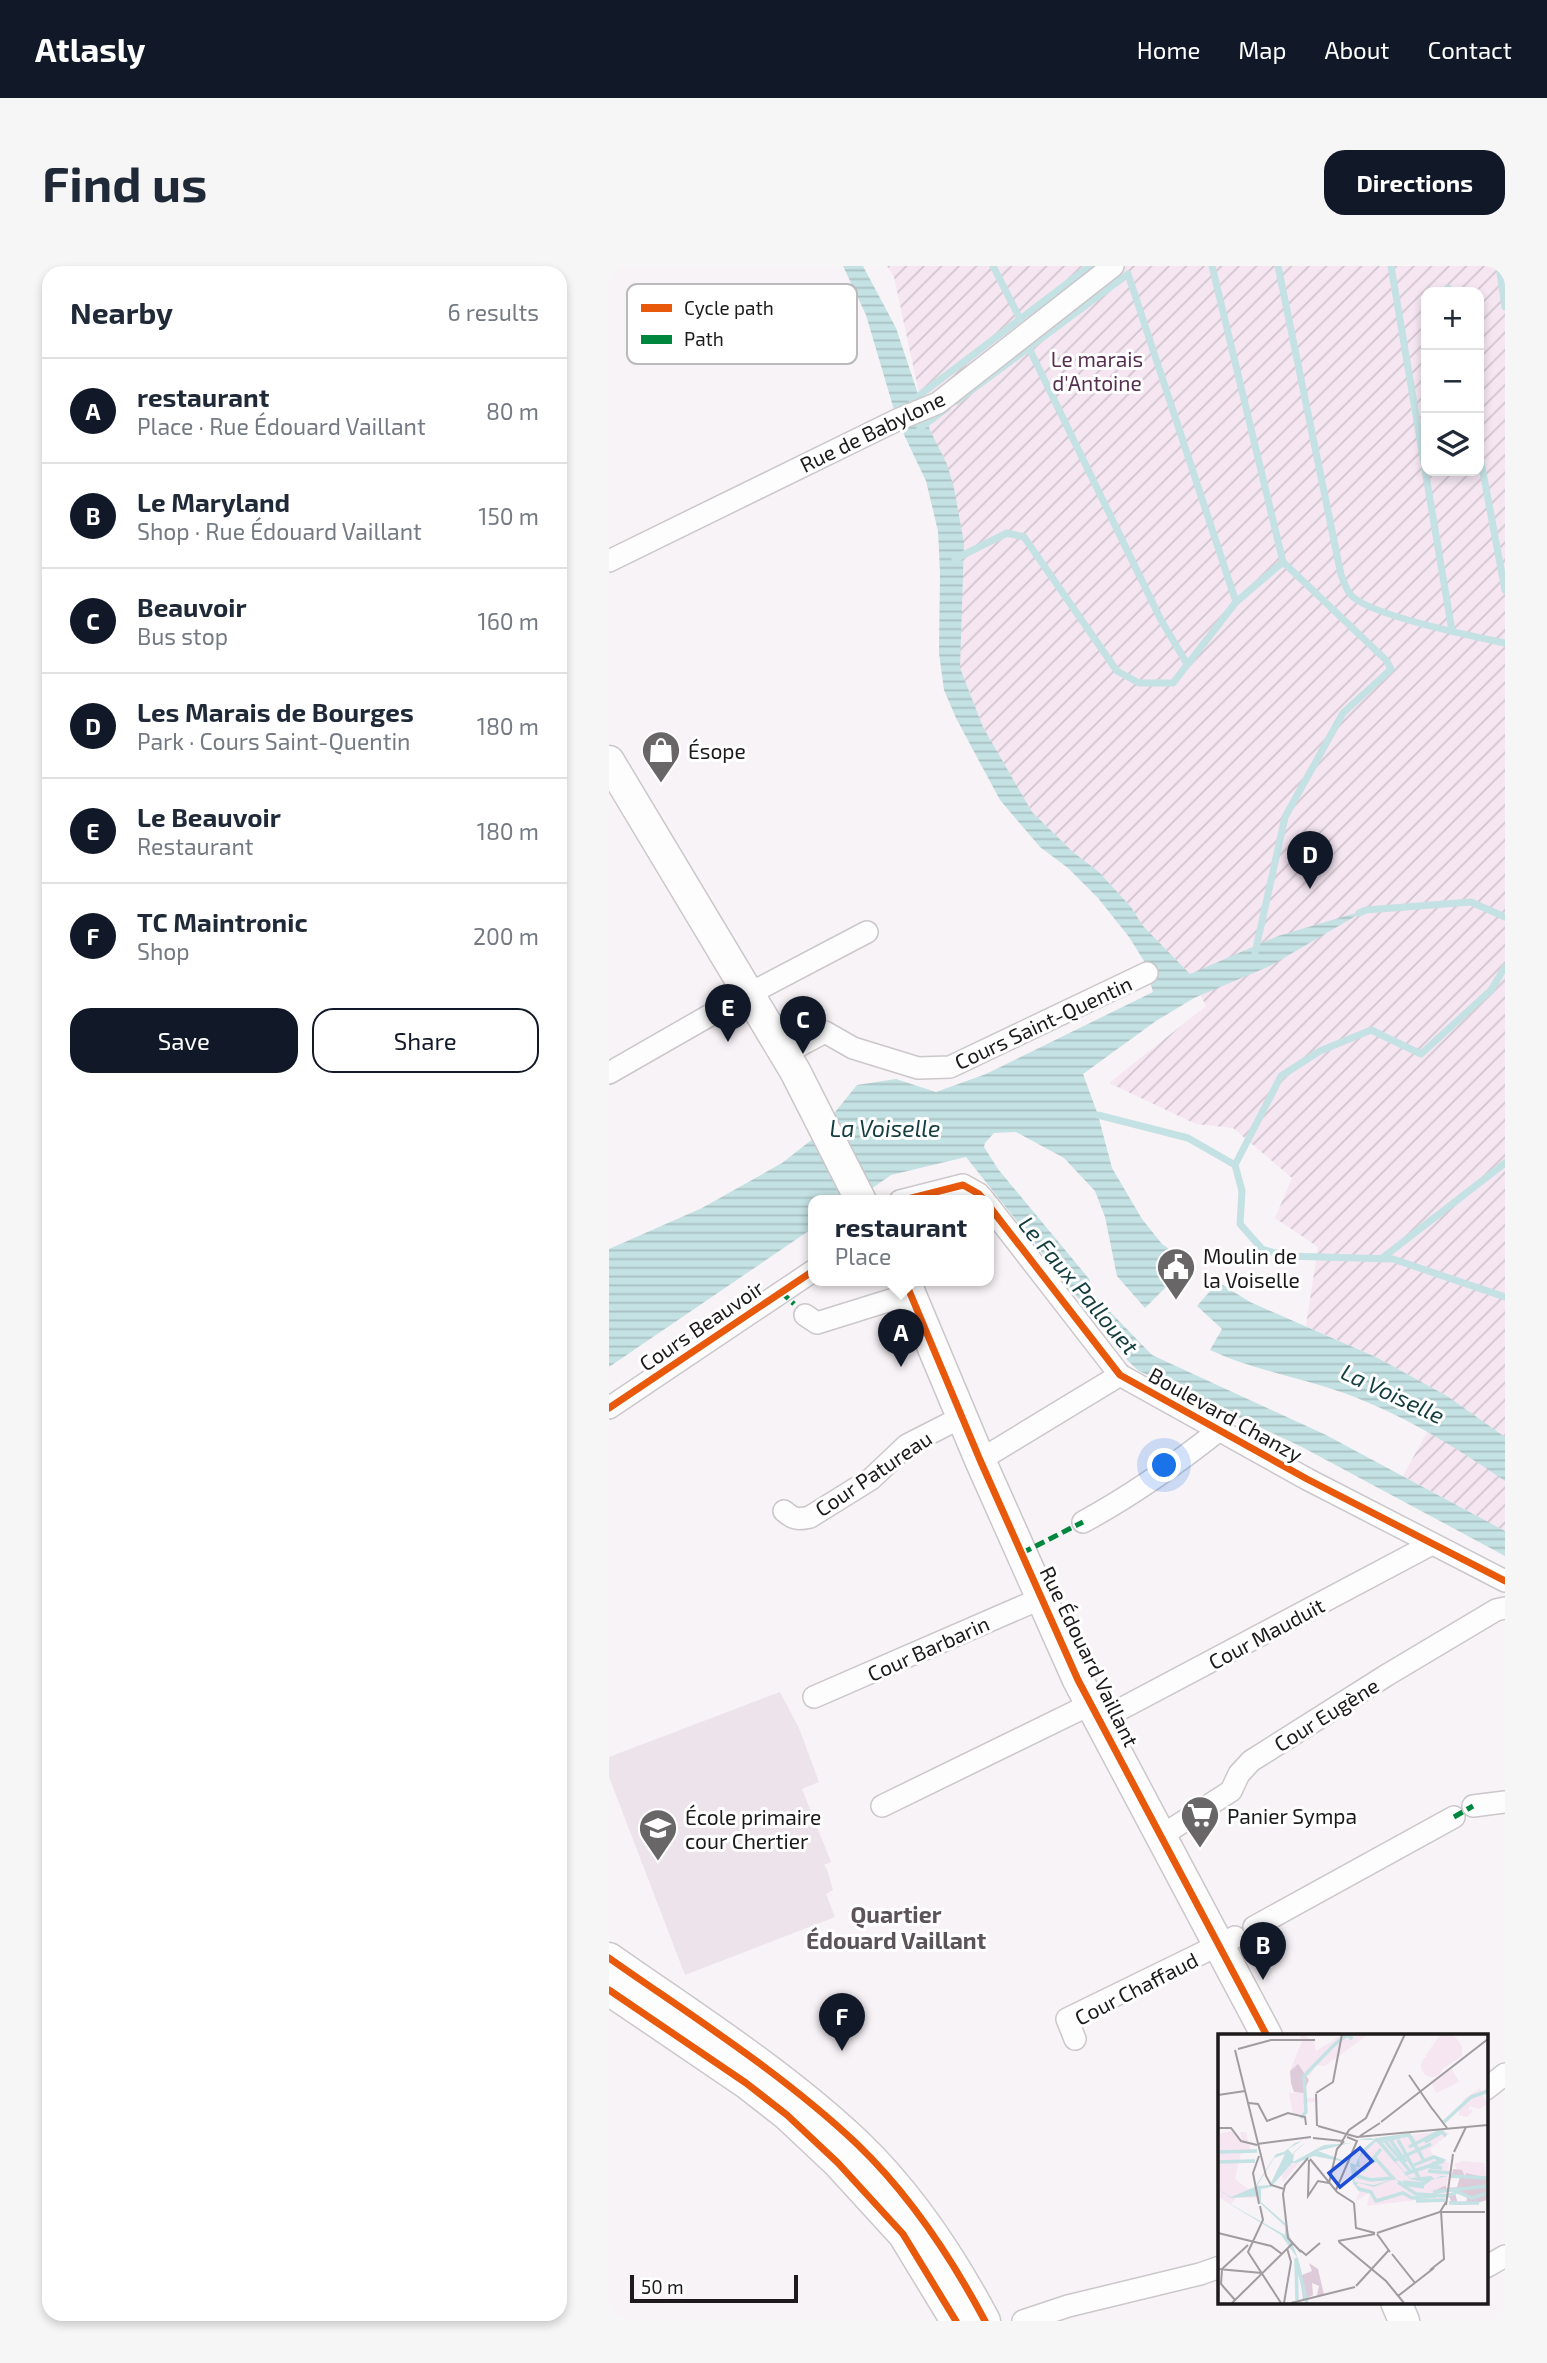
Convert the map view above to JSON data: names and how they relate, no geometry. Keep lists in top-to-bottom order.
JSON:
{
  "streets": {
    "street": [
      "Rue de Babylone",
      "Cours Saint-Quentin",
      "Cours Beauvoir",
      "Boulevard Chanzy",
      "Cour Patureau",
      "Cour Mauduit",
      "Cour Barbarin",
      "Rue Édouard Vaillant",
      "Cour Eugène",
      "Cour Chaffaud"
    ]
  },
  "crossings": [
    ["Boulevard Chanzy", "Cour Mauduit"],
    ["Cour Patureau", "Rue Édouard Vaillant"],
    ["Cour Mauduit", "Rue Édouard Vaillant"],
    ["Cour Barbarin", "Rue Édouard Vaillant"],
    ["Rue Édouard Vaillant", "Cour Eugène"],
    ["Rue Édouard Vaillant", "Cour Chaffaud"]
  ],
  "districts": ["Quartier Édouard Vaillant"],
  "water": ["La Voiselle", "Le Faux Pallouet"],
  "parks": ["Le marais d'Antoine"],
  "places": {
    "shop": ["Ésope"],
    "public building": ["Moulin de la Voiselle"],
    "supermarket": ["Panier Sympa"],
    "school or university": ["École primaire cour Chertier"]
  },
  "legend": ["Cycle path", "Path"],
  "scale_bar": "50 m",
  "page": {
    "header": "Atlasly",
    "nav": [
      "Home",
      "Map",
      "About",
      "Contact"
    ],
    "buttons": [
      "Directions",
      ["Save", "Share"]
    ],
    "title": "Find us",
    "heading": ["Nearby", "6 results"],
    "map_buttons": ["+", "−"],
    "list": [
      {
        "mark": "A",
        "name": "restaurant",
        "note": "Place · Rue Édouard Vaillant",
        "value": "80 m"
      },
      {
        "mark": "B",
        "name": "Le Maryland",
        "note": "Shop · Rue Édouard Vaillant",
        "value": "150 m"
      },
      {
        "mark": "C",
        "name": "Beauvoir",
        "note": "Bus stop",
        "value": "160 m"
      },
      {
        "mark": "D",
        "name": "Les Marais de Bourges",
        "note": "Park · Cours Saint-Quentin",
        "value": "180 m"
      },
      {
        "mark": "E",
        "name": "Le Beauvoir",
        "note": "Restaurant",
        "value": "180 m"
      },
      {
        "mark": "F",
        "name": "TC Maintronic",
        "note": "Shop",
        "value": "200 m"
      }
    ],
    "pins": [
      "D",
      "E",
      "C",
      "A",
      "B",
      "F"
    ],
    "popup": ["restaurant", "Place"],
    "scale": "50 m"
  }
}
